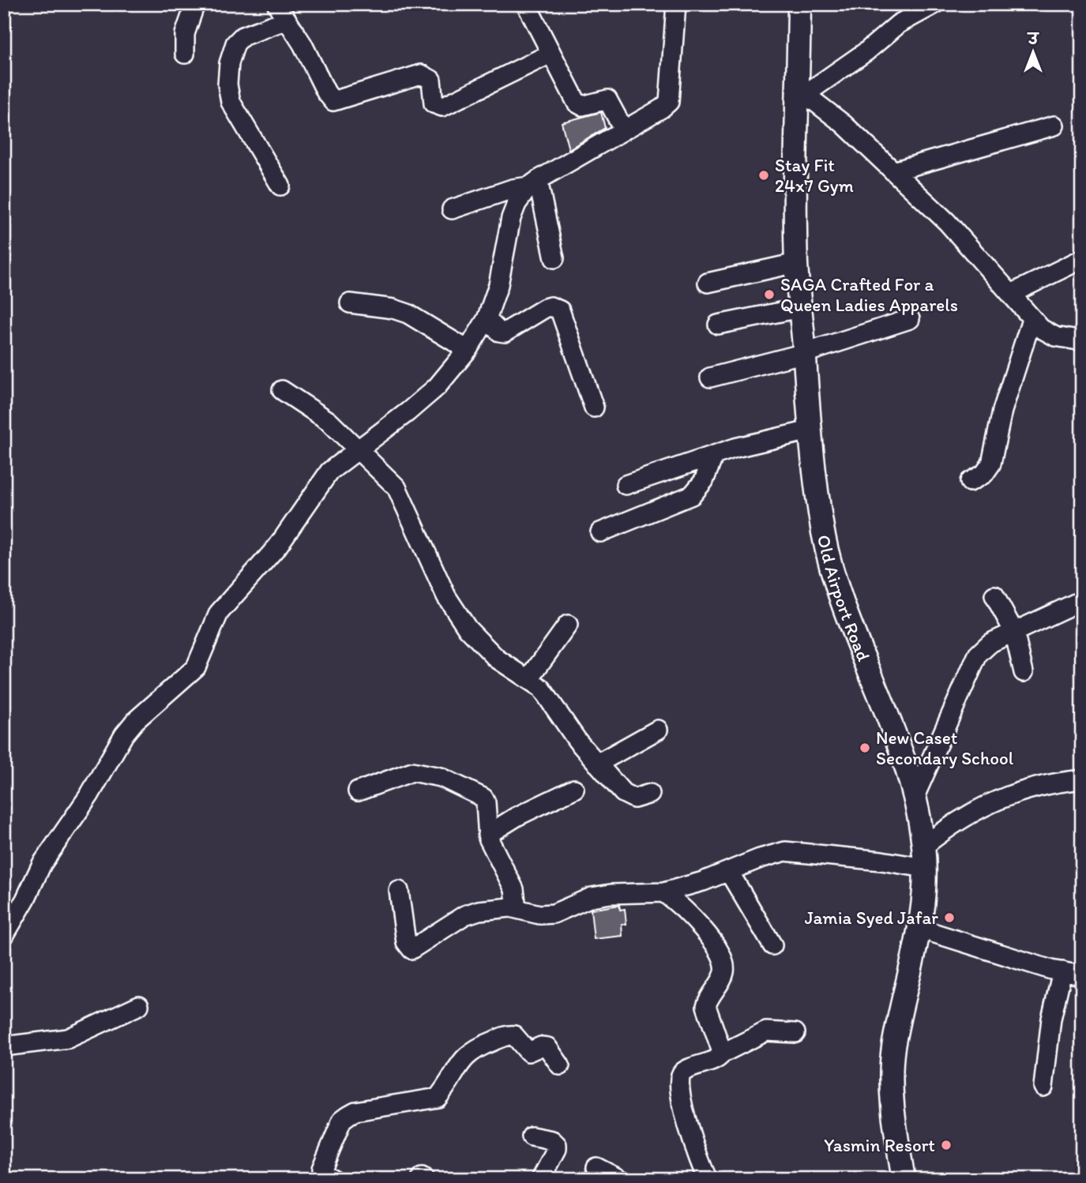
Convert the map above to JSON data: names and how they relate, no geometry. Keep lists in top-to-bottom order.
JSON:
{
  "streets": {
    "main road": ["Old Airport Road"]
  },
  "places": [
    "Stay Fit 24x7 Gym",
    "SAGA Crafted For a Queen Ladies Apparels",
    "New Caset Secondary School",
    "Jamia Syed Jafar",
    "Yasmin Resort"
  ],
  "north": "top"
}
